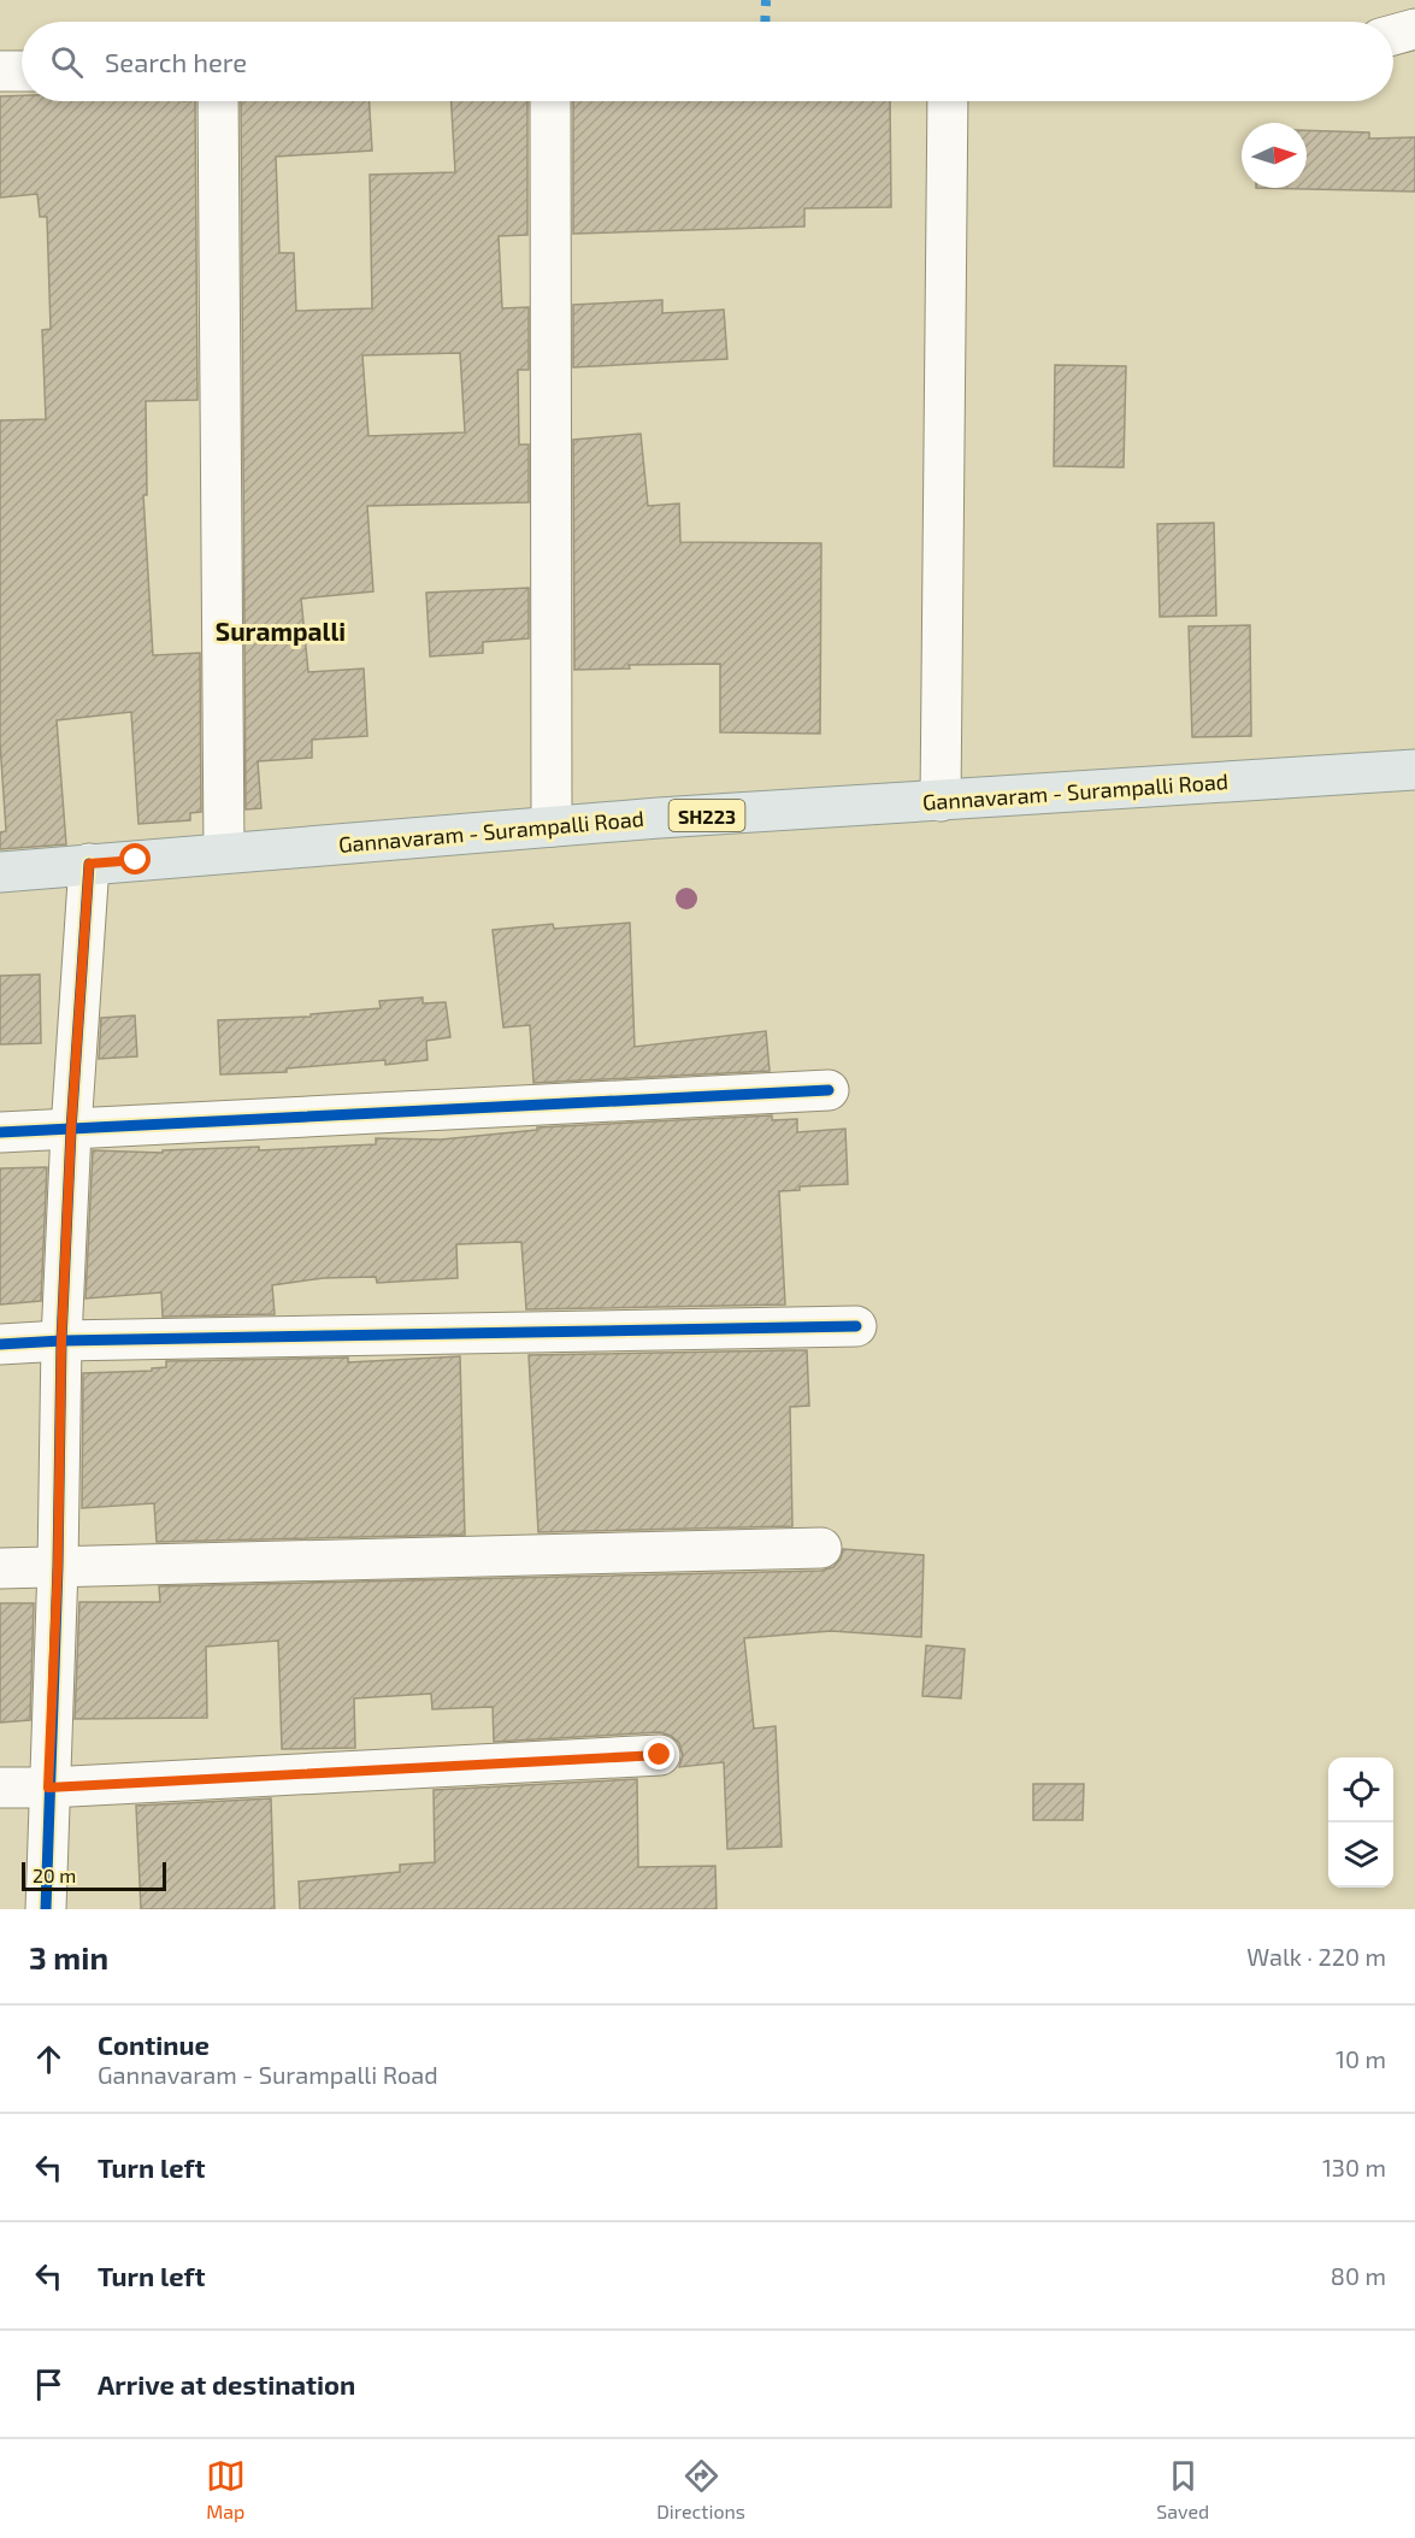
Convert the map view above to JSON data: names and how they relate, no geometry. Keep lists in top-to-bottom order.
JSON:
{
  "streets": {
    "main road": ["Gannavaram - Surampalli Road", "SH223"]
  },
  "districts": ["Surampalli"],
  "scale_bar": "20 m",
  "north": "right",
  "page": {
    "search": "Search here",
    "scale": "20 m",
    "heading": ["3 min", "Walk · 220 m"],
    "list": [
      ["Continue", "Gannavaram - Surampalli Road", "10 m"],
      ["Turn left", "130 m"],
      ["Turn left", "80 m"],
      "Arrive at destination"
    ],
    "nav": ["Map", "Directions", "Saved"]
  }
}
